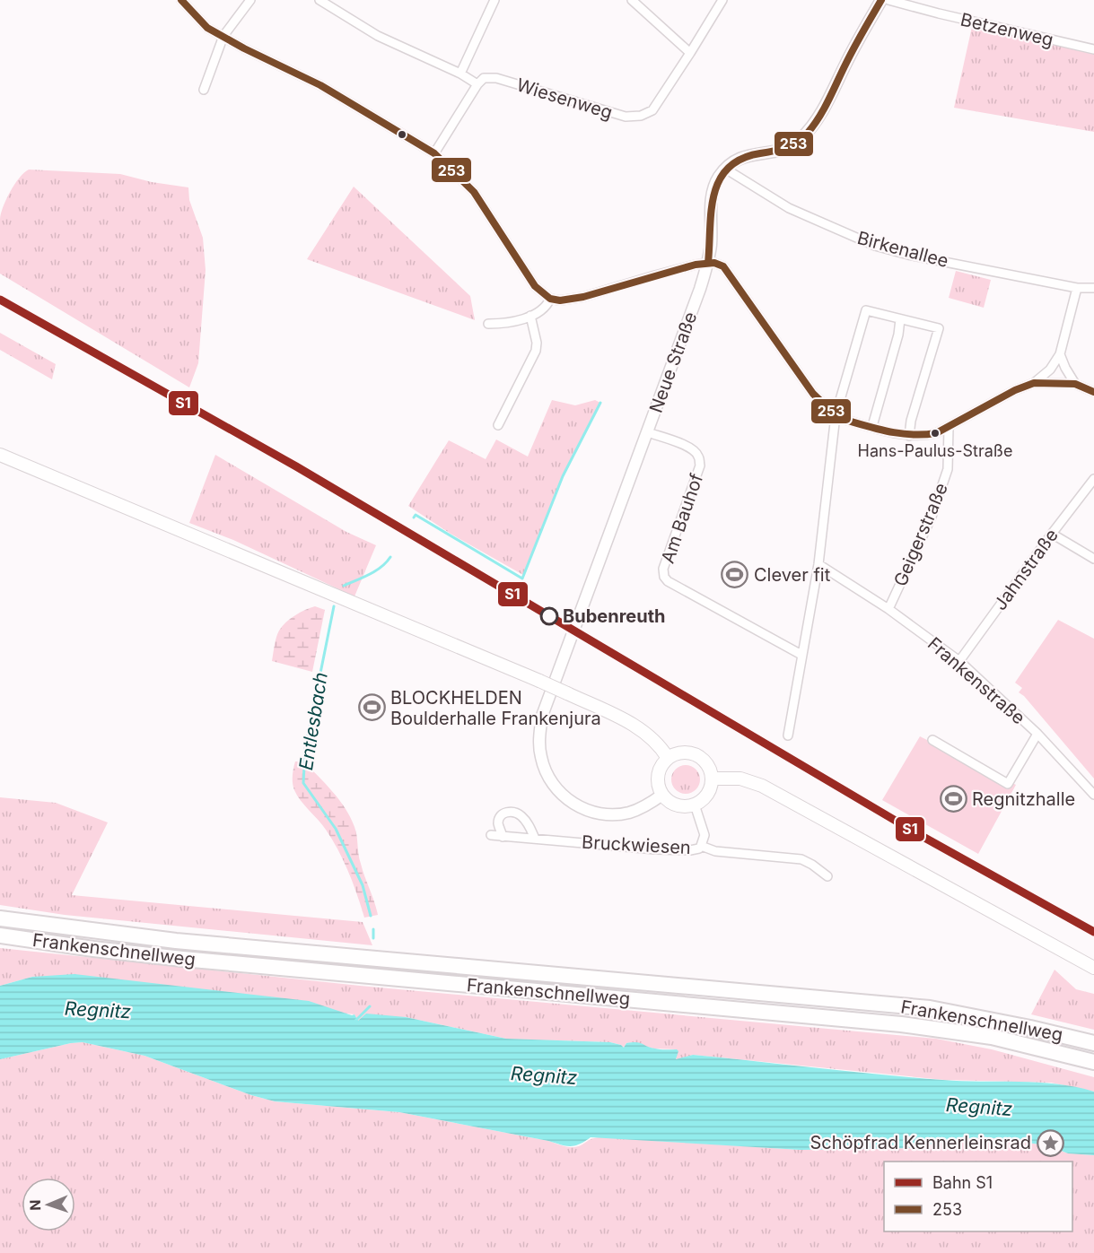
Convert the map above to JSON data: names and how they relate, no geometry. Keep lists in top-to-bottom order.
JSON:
{
  "streets": {
    "highway": ["Frankenschnellweg"],
    "street": [
      "Betzenweg",
      "Wiesenweg",
      "Birkenallee",
      "Neue Straße",
      "Am Bauhof",
      "Geigerstraße",
      "Jahnstraße",
      "Frankenstraße",
      "Bruckwiesen"
    ]
  },
  "crossings": [
    ["Birkenallee", "Neue Straße"],
    ["Neue Straße", "Am Bauhof"],
    ["Geigerstraße", "Frankenstraße"],
    ["Jahnstraße", "Frankenstraße"]
  ],
  "water": ["Entlesbach", "Regnitz"],
  "places": {
    "other": ["Hans-Paulus-Straße", "Bubenreuth"],
    "sports": ["Clever fit", "BLOCKHELDEN Boulderhalle Frankenjura", "Regnitzhalle"],
    "place": ["Schöpfrad Kennerleinsrad"]
  },
  "lines": ["transit line 253", "rail line S1"],
  "legend": ["Bahn S1", "253"],
  "north": "left"
}
